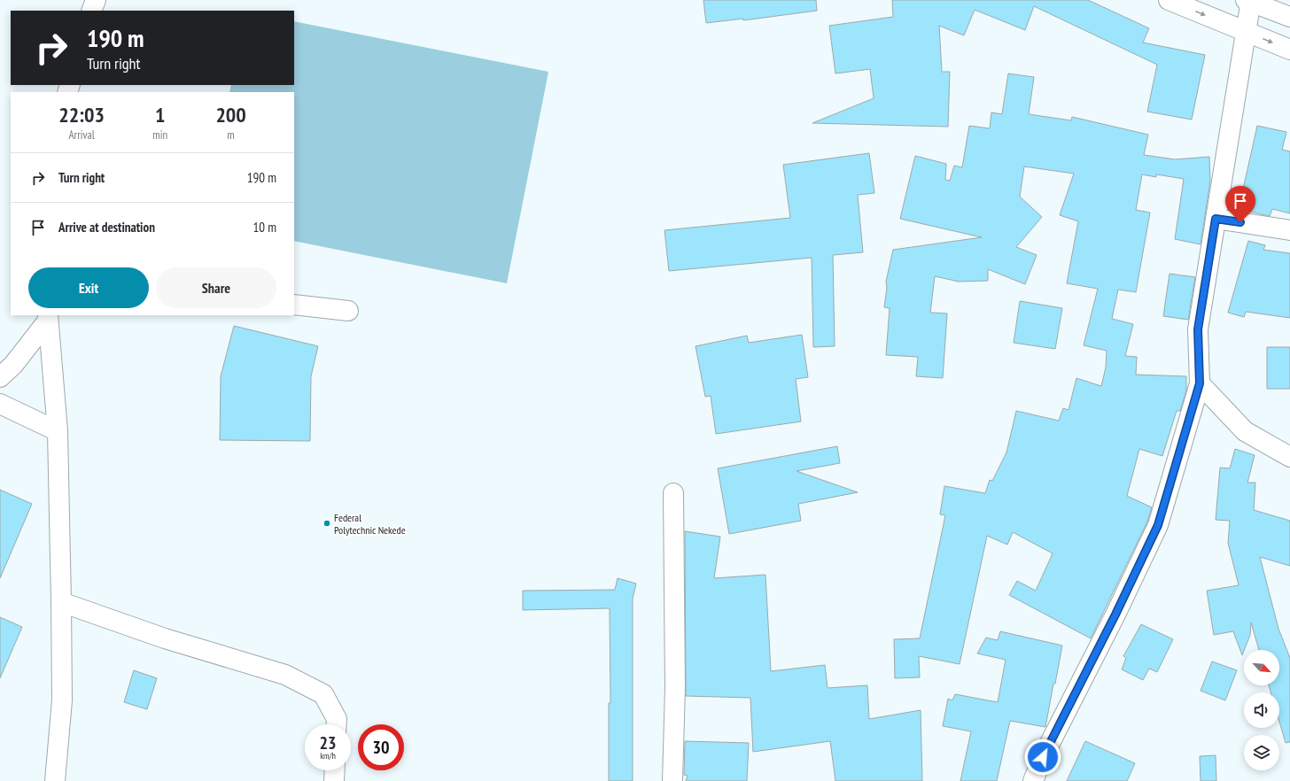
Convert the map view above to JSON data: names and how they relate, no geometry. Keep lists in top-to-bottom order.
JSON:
{
  "places": ["Federal Polytechnic Nekede"],
  "north": "bottom right",
  "page": {
    "turn": ["190 m", "Turn right"],
    "eta": [
      "22:03",
      "Arrival",
      "1",
      "min",
      "200",
      "m"
    ],
    "list": [
      {
        "name": "Turn right",
        "value": "190 m"
      },
      {
        "name": "Arrive at destination",
        "value": "10 m"
      }
    ],
    "buttons": ["Exit", "Share"],
    "speed": "23 km/h",
    "limit": "30"
  }
}
